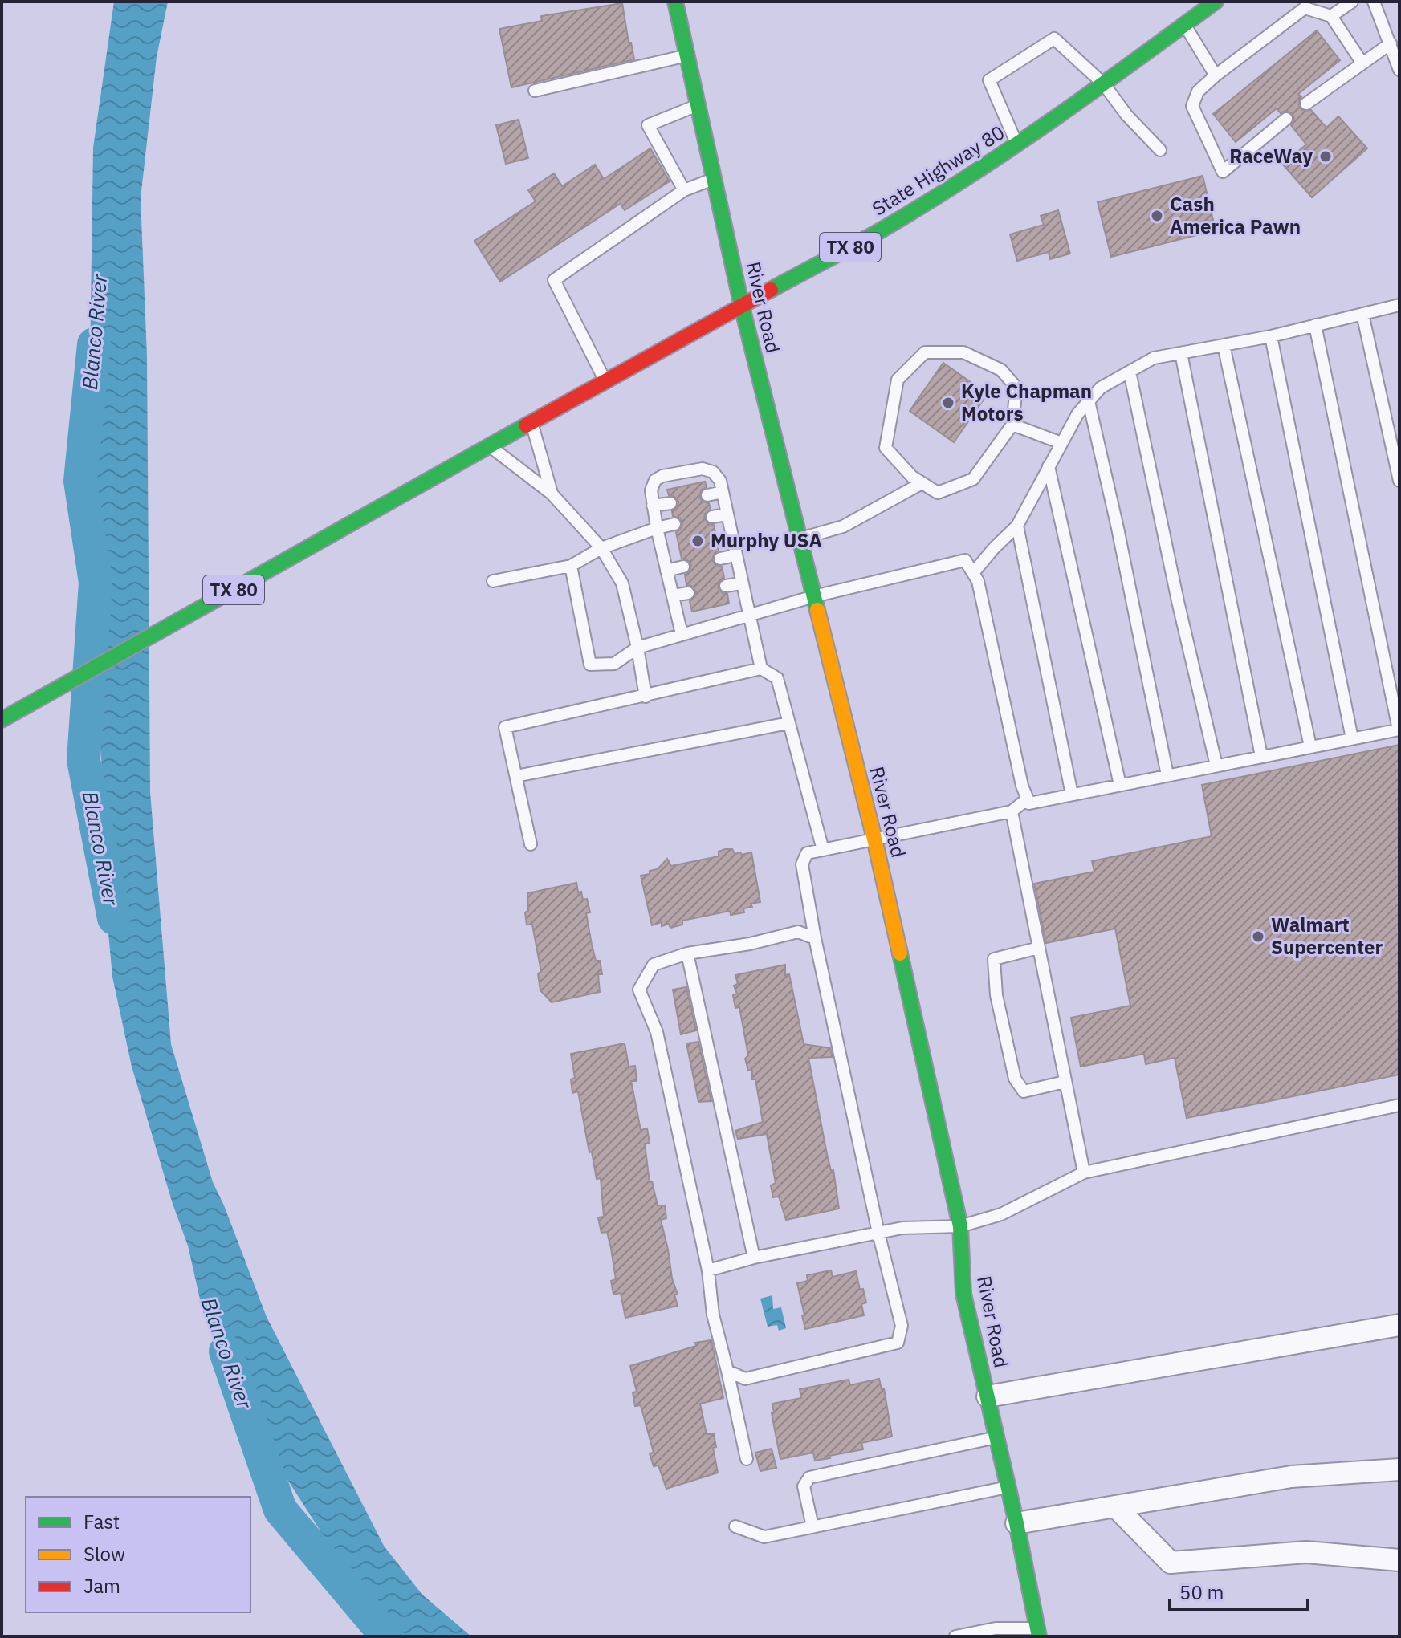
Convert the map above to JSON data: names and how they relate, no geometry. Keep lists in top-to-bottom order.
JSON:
{
  "streets": {
    "street": ["State Highway 80", "TX 80", "River Road"]
  },
  "crossings": [
    ["State Highway 80", "River Road"]
  ],
  "water": ["Blanco River"],
  "places": [
    "RaceWay",
    "Cash America Pawn",
    "Kyle Chapman Motors",
    "Murphy USA",
    "Walmart Supercenter"
  ],
  "legend": ["Fast", "Slow", "Jam"],
  "scale_bar": "50 m"
}
